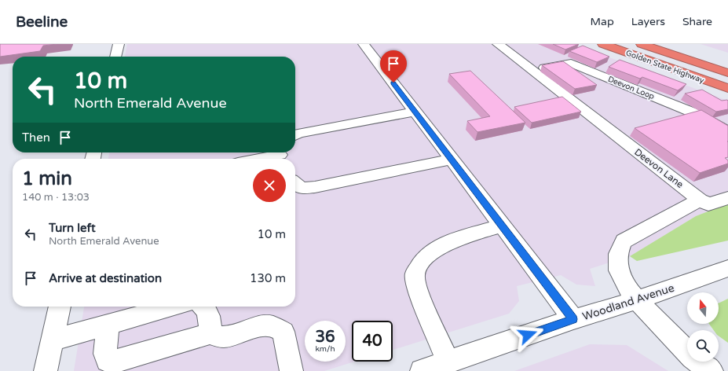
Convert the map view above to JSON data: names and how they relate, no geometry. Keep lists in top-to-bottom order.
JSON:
{
  "streets": {
    "highway": ["Golden State Highway"],
    "street": ["Deevon Loop", "Deevon Lane", "Woodland Avenue"]
  },
  "crossings": [
    ["Deevon Loop", "Deevon Lane"]
  ],
  "north": "top",
  "page": {
    "header": "Beeline",
    "nav": ["Map", "Layers", "Share"],
    "turn": ["10 m", "North Emerald Avenue"],
    "then": "Then",
    "heading": ["1 min", "140 m · 13:03"],
    "list": [
      {
        "name": "Turn left",
        "note": "North Emerald Avenue",
        "value": "10 m"
      },
      {
        "name": "Arrive at destination",
        "value": "130 m"
      }
    ],
    "speed": "36 km/h",
    "limit": "40"
  }
}
